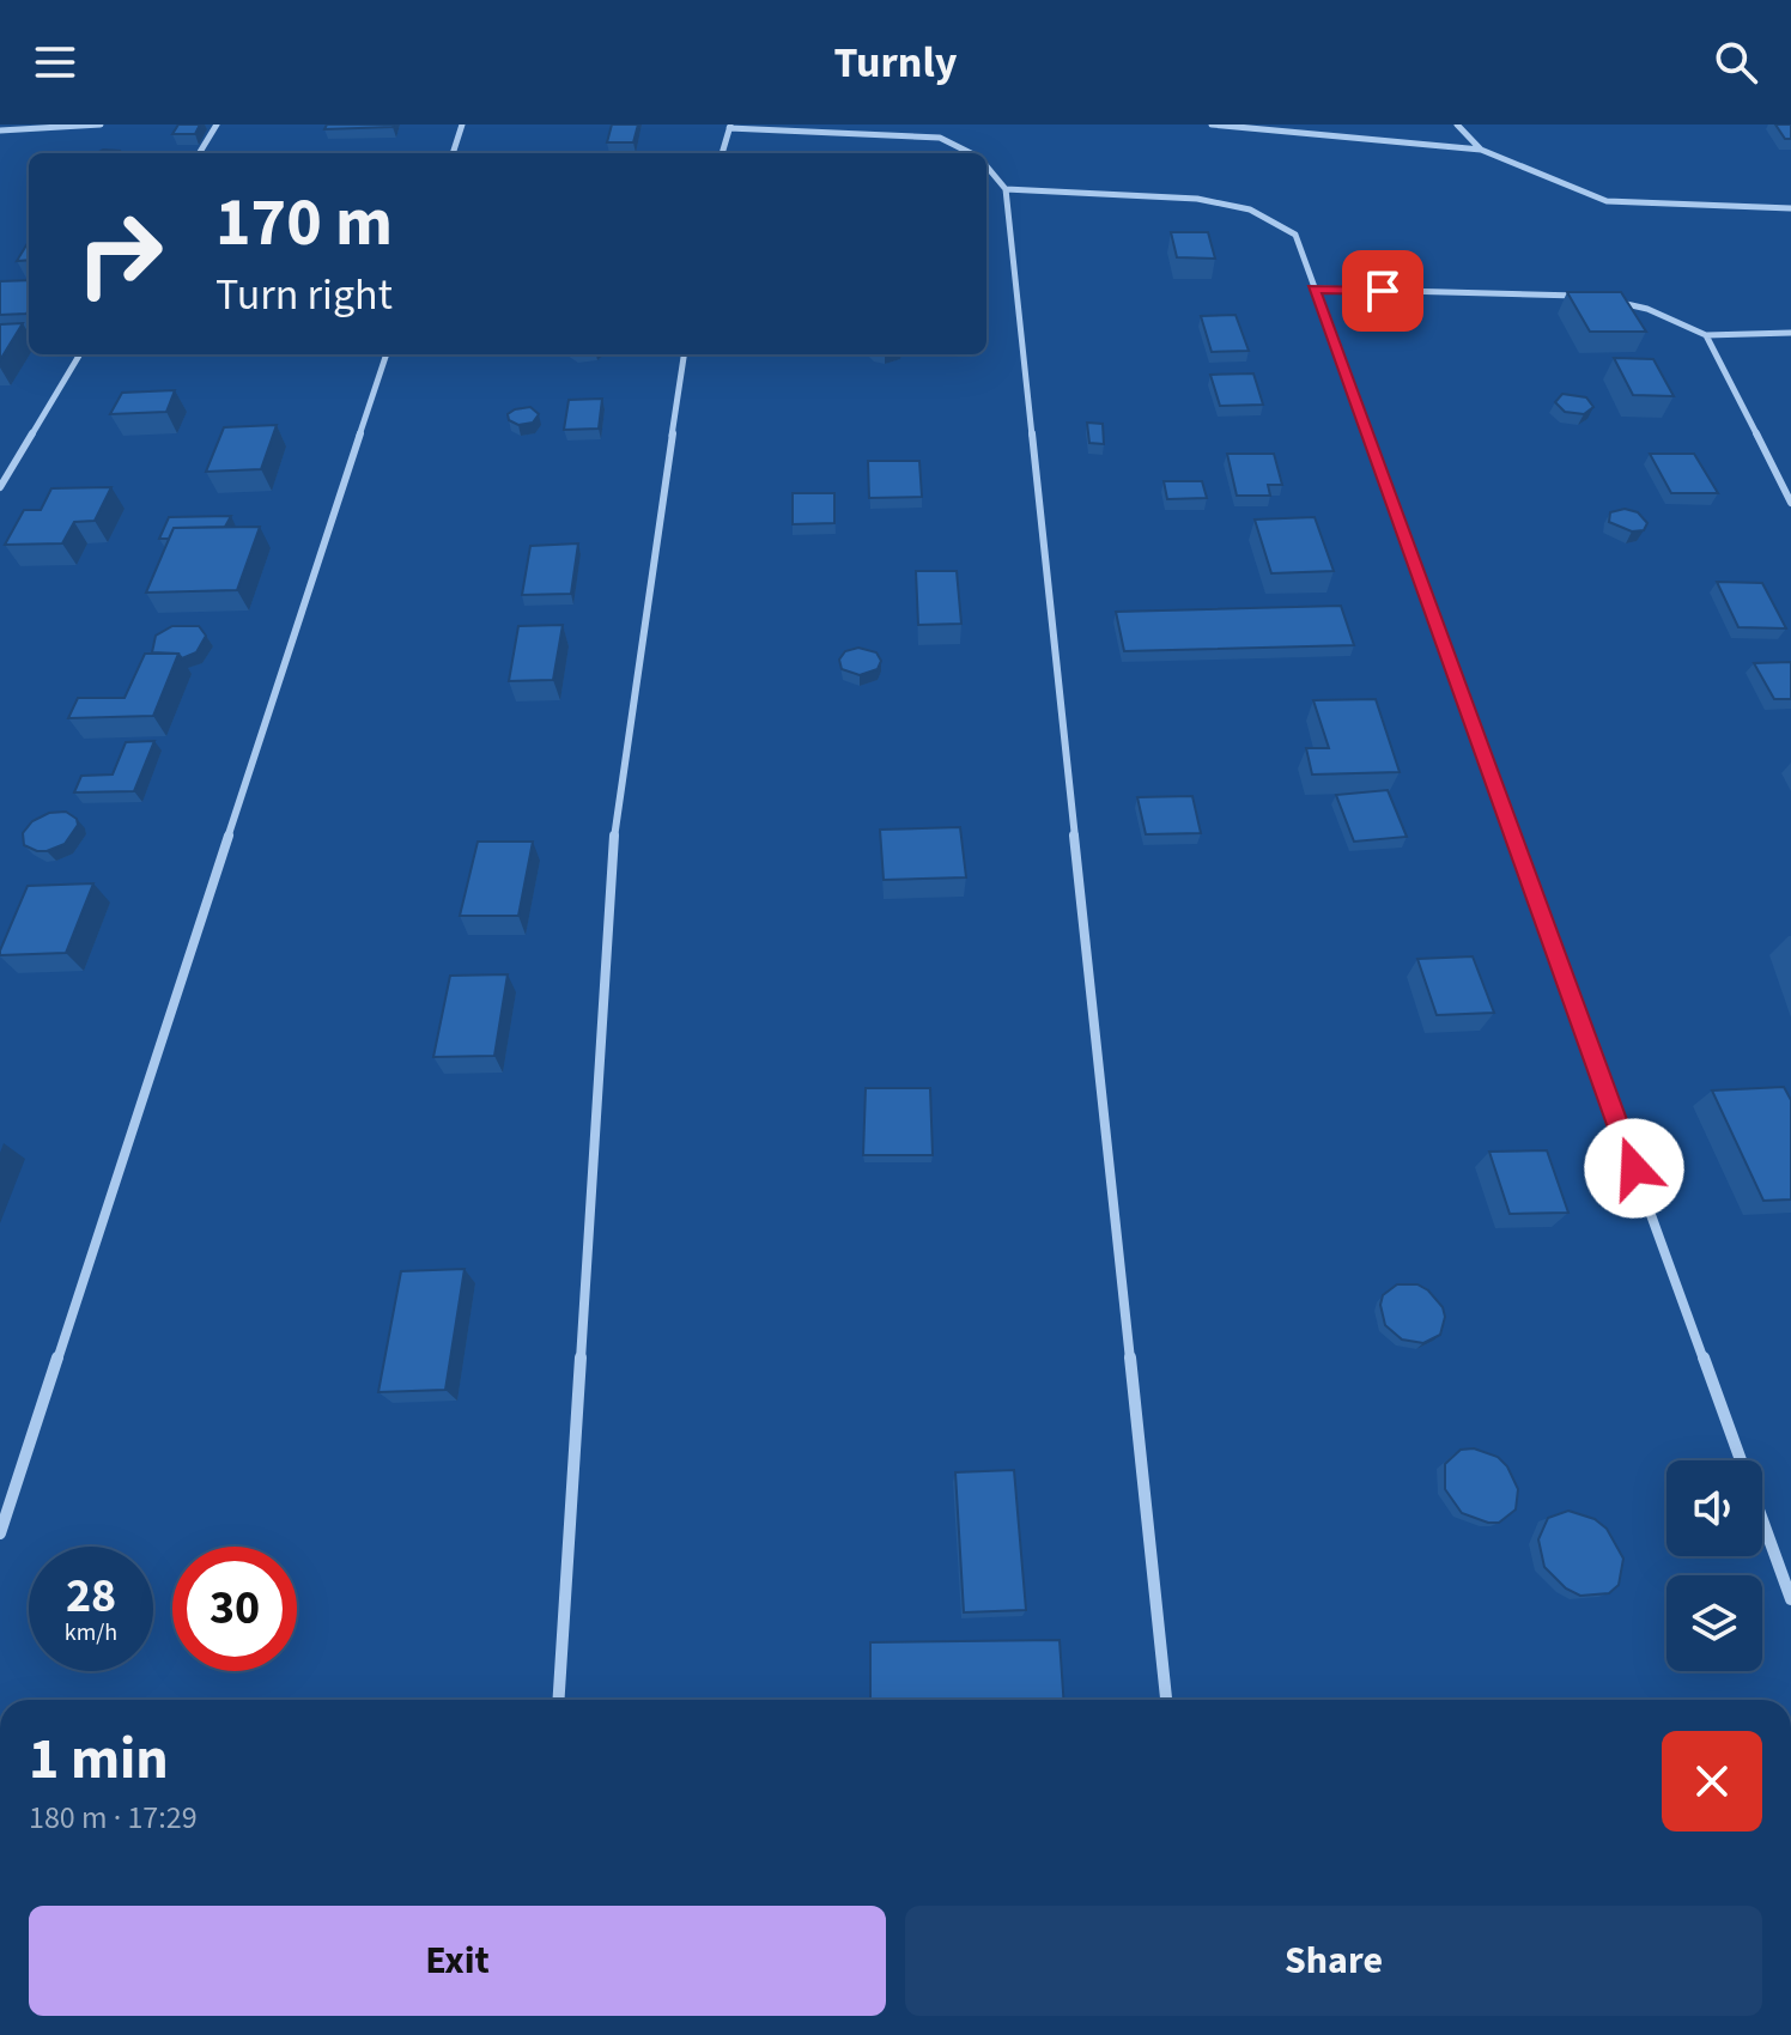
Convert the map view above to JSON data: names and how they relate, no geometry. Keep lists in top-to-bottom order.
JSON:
{
  "page": {
    "header": "Turnly",
    "turn": ["170 m", "Turn right"],
    "speed": "28 km/h",
    "limit": "30",
    "heading": ["1 min", "180 m · 17:29"],
    "buttons": ["Exit", "Share"]
  }
}
